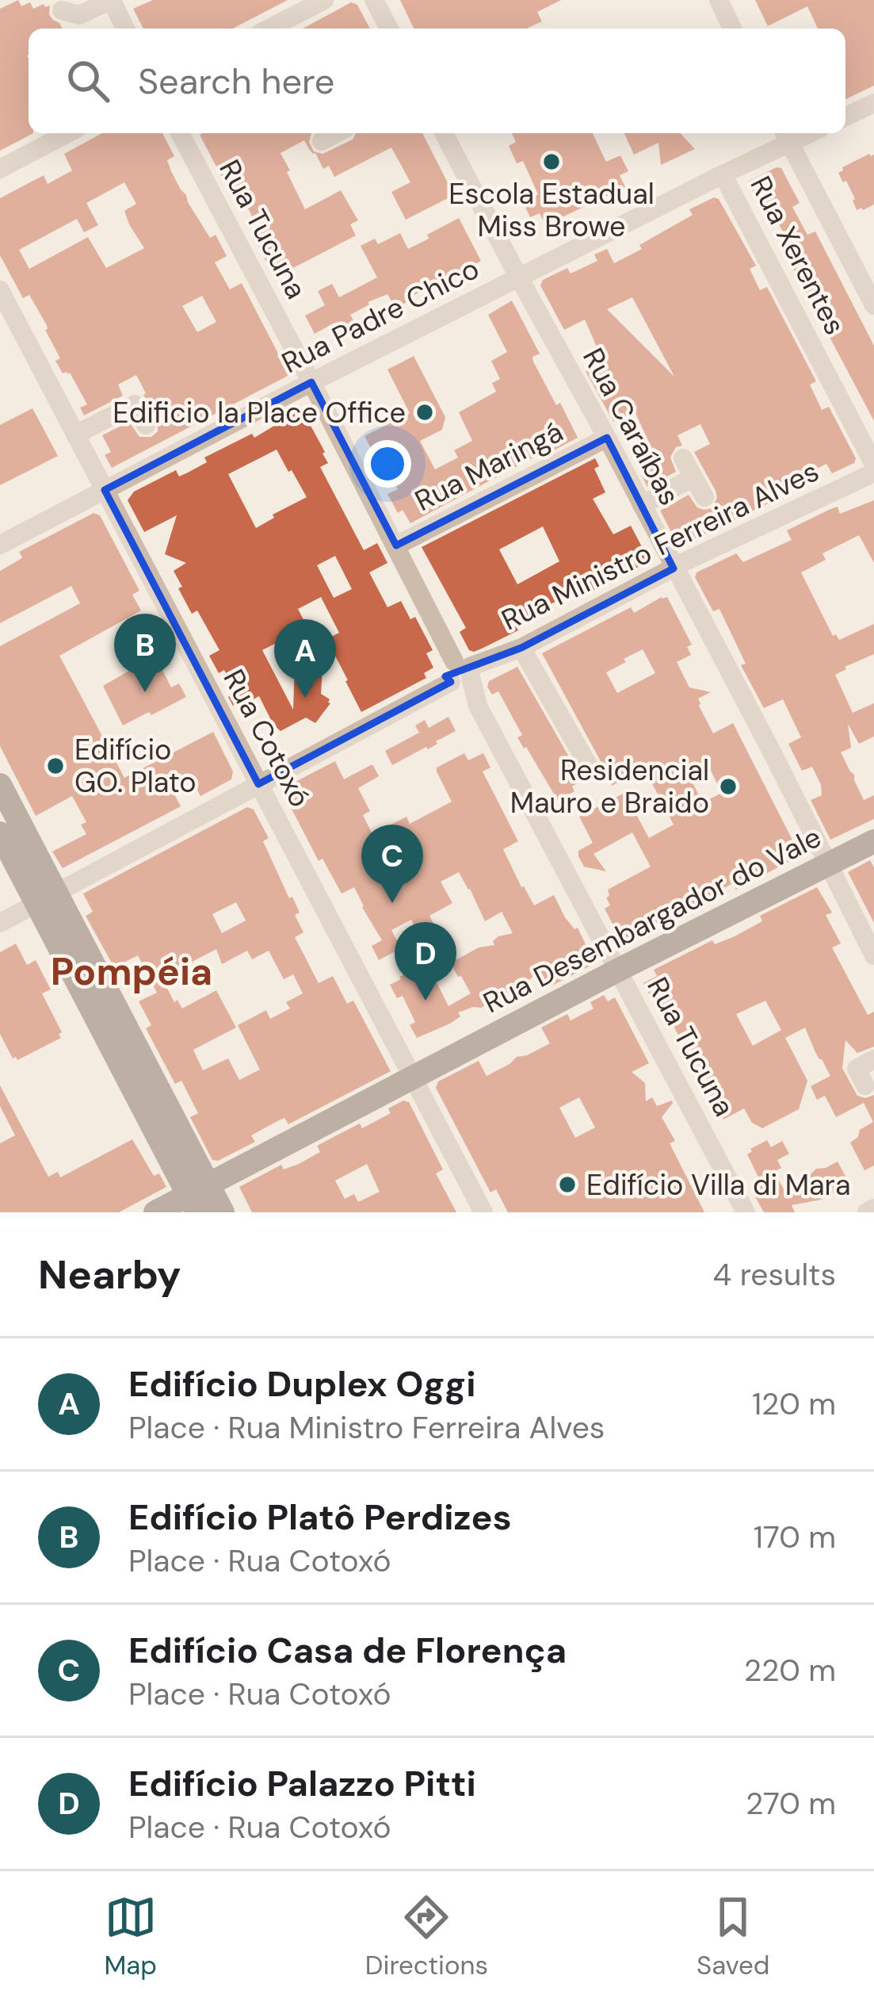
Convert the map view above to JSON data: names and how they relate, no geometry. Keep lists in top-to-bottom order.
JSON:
{
  "streets": {
    "main road": ["Rua Desembargador do Vale"],
    "street": [
      "Rua Tucuna",
      "Rua Xerentes",
      "Rua Padre Chico",
      "Rua Caraíbas",
      "Rua Maringá",
      "Rua Ministro Ferreira Alves",
      "Rua Cotoxó"
    ]
  },
  "crossings": [
    ["Rua Tucuna", "Rua Padre Chico"],
    ["Rua Tucuna", "Rua Maringá"],
    ["Rua Tucuna", "Rua Ministro Ferreira Alves"],
    ["Rua Tucuna", "Rua Desembargador do Vale"],
    ["Rua Xerentes", "Rua Padre Chico"],
    ["Rua Padre Chico", "Rua Caraíbas"],
    ["Rua Padre Chico", "Rua Cotoxó"],
    ["Rua Caraíbas", "Rua Maringá"],
    ["Rua Caraíbas", "Rua Ministro Ferreira Alves"],
    ["Rua Caraíbas", "Rua Desembargador do Vale"],
    ["Rua Ministro Ferreira Alves", "Rua Cotoxó"],
    ["Rua Cotoxó", "Rua Desembargador do Vale"]
  ],
  "districts": ["Pompéia"],
  "places": [
    "Escola Estadual Miss Browe",
    "Edificio la Place Office",
    "Edifício GO. Plato",
    "Residencial Mauro e Braido",
    "Edifício Villa di Mara"
  ],
  "page": {
    "search": "Search here",
    "pins": [
      "B",
      "A",
      "C",
      "D"
    ],
    "heading": ["Nearby", "4 results"],
    "list": [
      {
        "mark": "A",
        "name": "Edifício Duplex Oggi",
        "note": "Place · Rua Ministro Ferreira Alves",
        "value": "120 m"
      },
      {
        "mark": "B",
        "name": "Edifício Platô Perdizes",
        "note": "Place · Rua Cotoxó",
        "value": "170 m"
      },
      {
        "mark": "C",
        "name": "Edifício Casa de Florença",
        "note": "Place · Rua Cotoxó",
        "value": "220 m"
      },
      {
        "mark": "D",
        "name": "Edifício Palazzo Pitti",
        "note": "Place · Rua Cotoxó",
        "value": "270 m"
      }
    ],
    "nav": ["Map", "Directions", "Saved"]
  }
}
